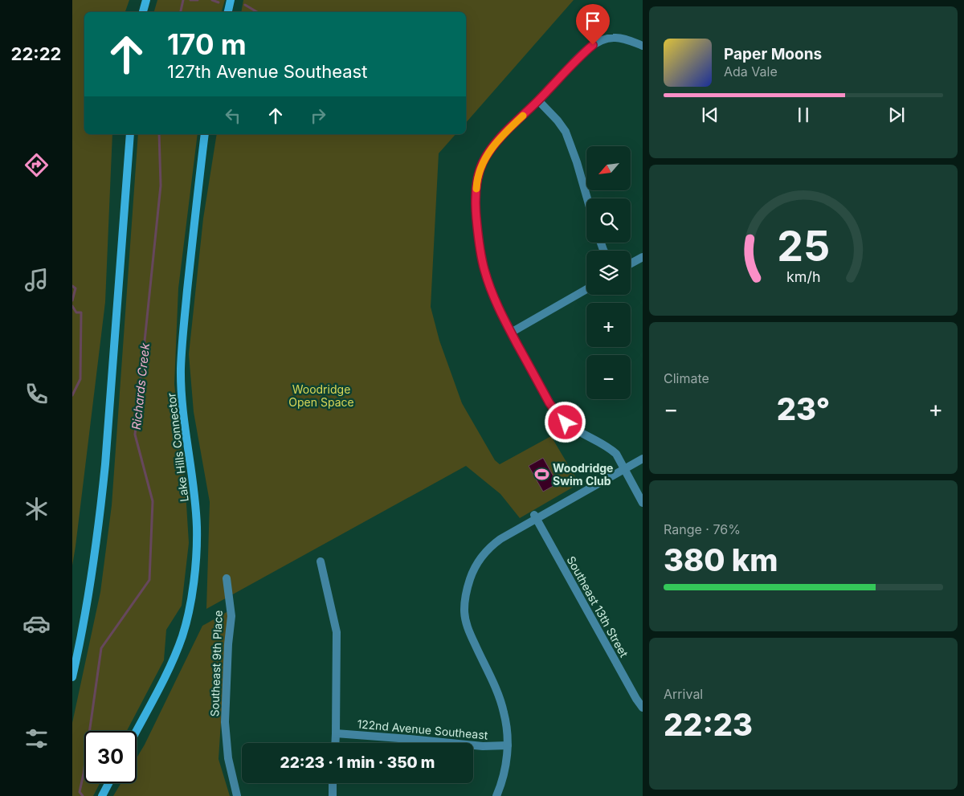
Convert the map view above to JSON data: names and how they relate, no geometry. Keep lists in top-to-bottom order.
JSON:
{
  "streets": {
    "main road": ["Lake Hills Connector"],
    "street": ["Southeast 13th Street", "Southeast 9th Place", "122nd Avenue Southeast"]
  },
  "water": ["Richards Creek"],
  "parks": ["Woodridge Open Space"],
  "places": {
    "sports": ["Woodridge Swim Club"]
  },
  "north": "bottom left",
  "page": {
    "tabs": "22:22",
    "turn": ["170 m", "127th Avenue Southeast"],
    "song": ["Paper Moons", "Ada Vale"],
    "map_buttons": ["+", "−"],
    "tile": [
      "Climate",
      ["Range · 76%", "380 km"],
      ["Arrival", "22:23"]
    ],
    "heat": ["−", "23°", "+"],
    "limit": "30",
    "trip": "22:23 · 1 min · 350 m",
    "gauge": ["25", "km/h"]
  }
}
